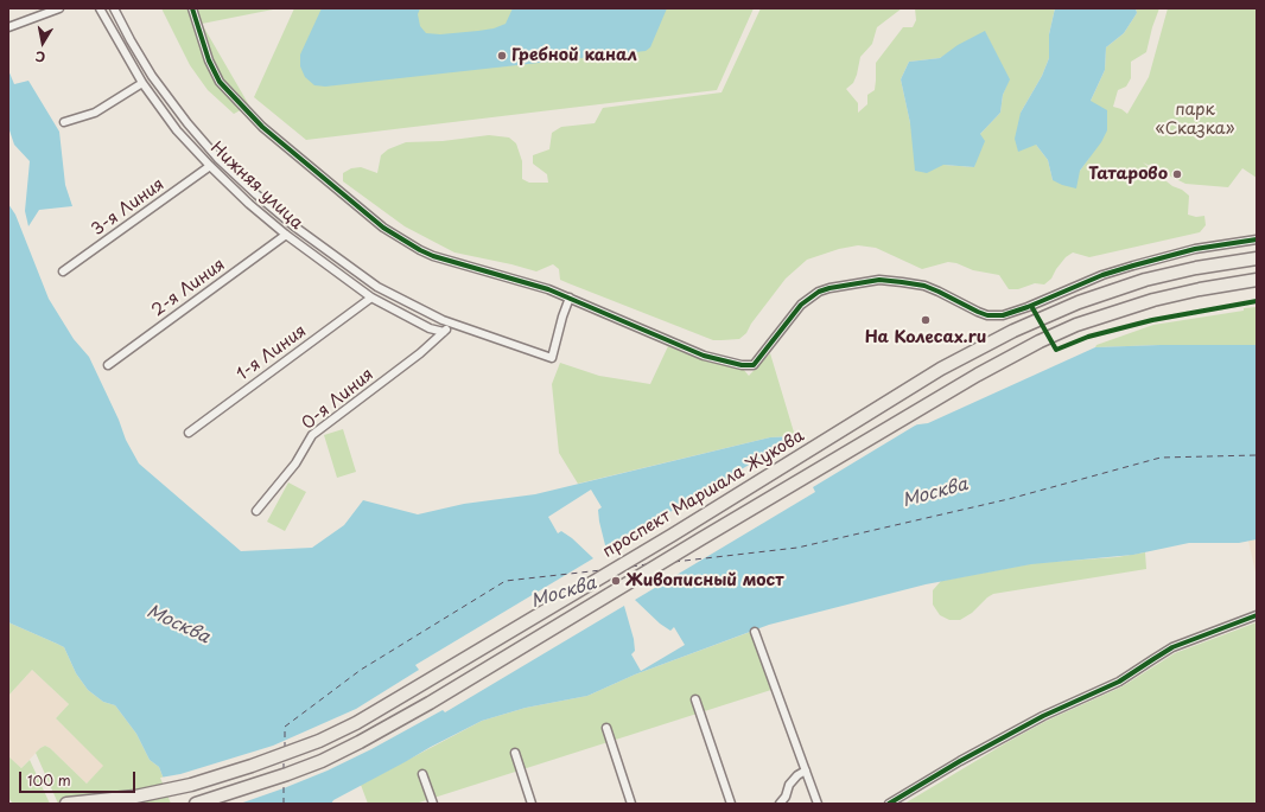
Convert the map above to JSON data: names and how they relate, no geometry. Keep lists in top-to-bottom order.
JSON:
{
  "streets": {
    "main road": ["проспект Маршала Жукова"],
    "street": [
      "Нижняя улица",
      "3-я Линия",
      "2-я Линия",
      "1-я Линия",
      "0-я Линия"
    ]
  },
  "crossings": [
    ["Нижняя улица", "3-я Линия"],
    ["Нижняя улица", "2-я Линия"],
    ["Нижняя улица", "1-я Линия"],
    ["Нижняя улица", "0-я Линия"]
  ],
  "water": ["Москва"],
  "parks": ["парк «Сказка»"],
  "places": [
    "Гребной канал",
    "Татарово",
    "На Колесах.ru",
    "Живописный мост"
  ],
  "scale_bar": "100 m",
  "north": "bottom"
}
